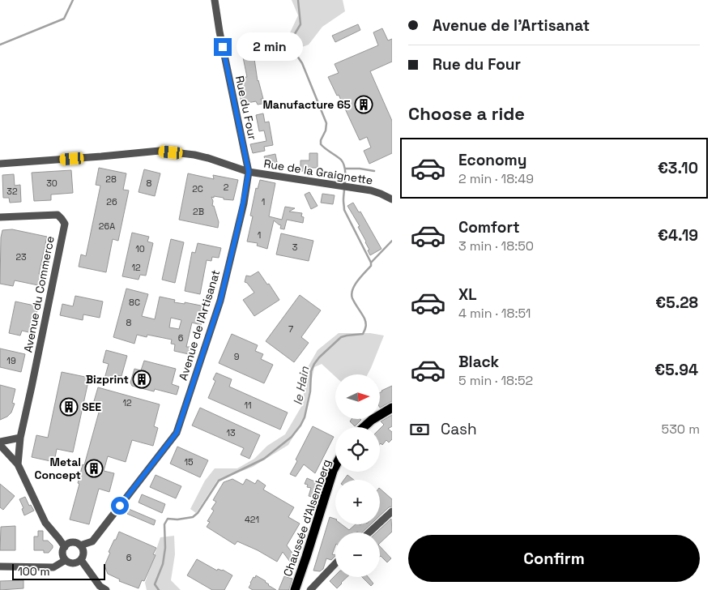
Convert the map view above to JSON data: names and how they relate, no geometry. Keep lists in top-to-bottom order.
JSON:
{
  "streets": {
    "main road": ["Chaussée d'Alsemberg"],
    "street": [
      "Rue du Four",
      "Rue de la Graignette",
      "Avenue du Commerce",
      "Avenue de l'Artisanat"
    ]
  },
  "crossings": [
    ["Rue du Four", "Rue de la Graignette"],
    ["Rue du Four", "Avenue de l'Artisanat"],
    ["Rue de la Graignette", "Avenue de l'Artisanat"]
  ],
  "water": ["le Hain"],
  "places": {
    "building": [
      "Manufacture 65",
      "Bizprint",
      "SEE",
      "Metal Concept"
    ]
  },
  "house_numbers": [
    "28",
    "30",
    "8",
    "2",
    "2C",
    "32",
    "26",
    "1",
    "2B",
    "26A",
    "1",
    "3",
    "10",
    "23",
    "12",
    "8C",
    "8",
    "7",
    "6",
    "9",
    "19",
    "12",
    "11",
    "13",
    "15",
    "421",
    "6"
  ],
  "scale_bar": "100 m",
  "north": "right",
  "page": {
    "banner": ["Avenue de l'Artisanat", "Rue du Four"],
    "bubble": "2 min",
    "heading": "Choose a ride",
    "list": [
      {
        "name": "Economy",
        "note": "2 min · 18:49",
        "value": "€3.10"
      },
      {
        "name": "Comfort",
        "note": "3 min · 18:50",
        "value": "€4.19"
      },
      {
        "name": "XL",
        "note": "4 min · 18:51",
        "value": "€5.28"
      },
      {
        "name": "Black",
        "note": "5 min · 18:52",
        "value": "€5.94"
      }
    ],
    "map_buttons": ["+", "−"],
    "pay": ["Cash", "530 m"],
    "buttons": "Confirm",
    "scale": "100 m"
  }
}
